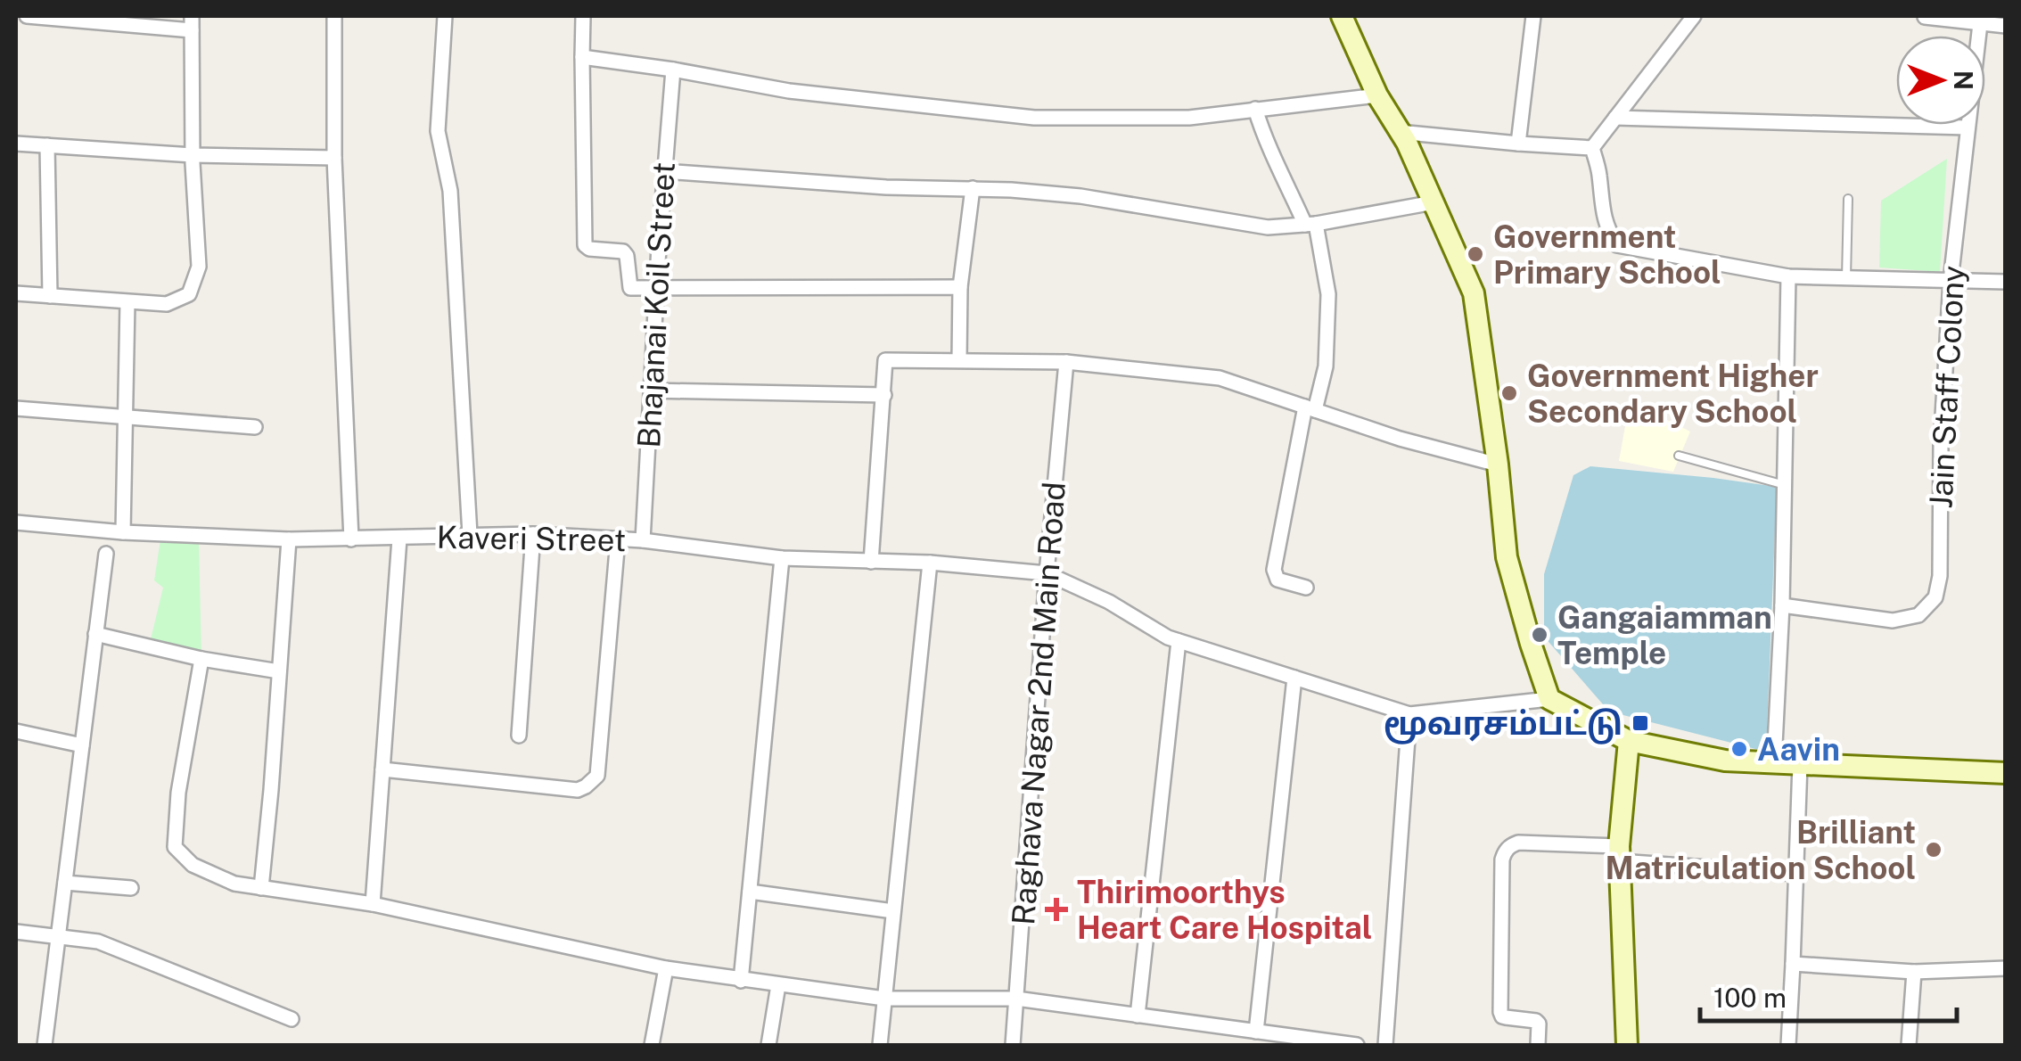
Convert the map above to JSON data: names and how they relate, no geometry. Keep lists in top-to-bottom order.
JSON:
{
  "streets": {
    "street": [
      "Bhajanai Koil Street",
      "Jain Staff Colony",
      "Kaveri Street",
      "Raghava Nagar 2nd Main Road"
    ]
  },
  "crossings": [
    ["Bhajanai Koil Street", "Kaveri Street"],
    ["Kaveri Street", "Raghava Nagar 2nd Main Road"]
  ],
  "places": {
    "other": [
      "Government Primary School",
      "Government Higher Secondary School",
      "Gangaiamman Temple",
      "Aavin",
      "Brilliant Matriculation School"
    ],
    "transit": ["மூவரசம்பட்டு"],
    "health": ["Thirimoorthys Heart Care Hospital"]
  },
  "scale_bar": "100 m",
  "north": "right"
}
